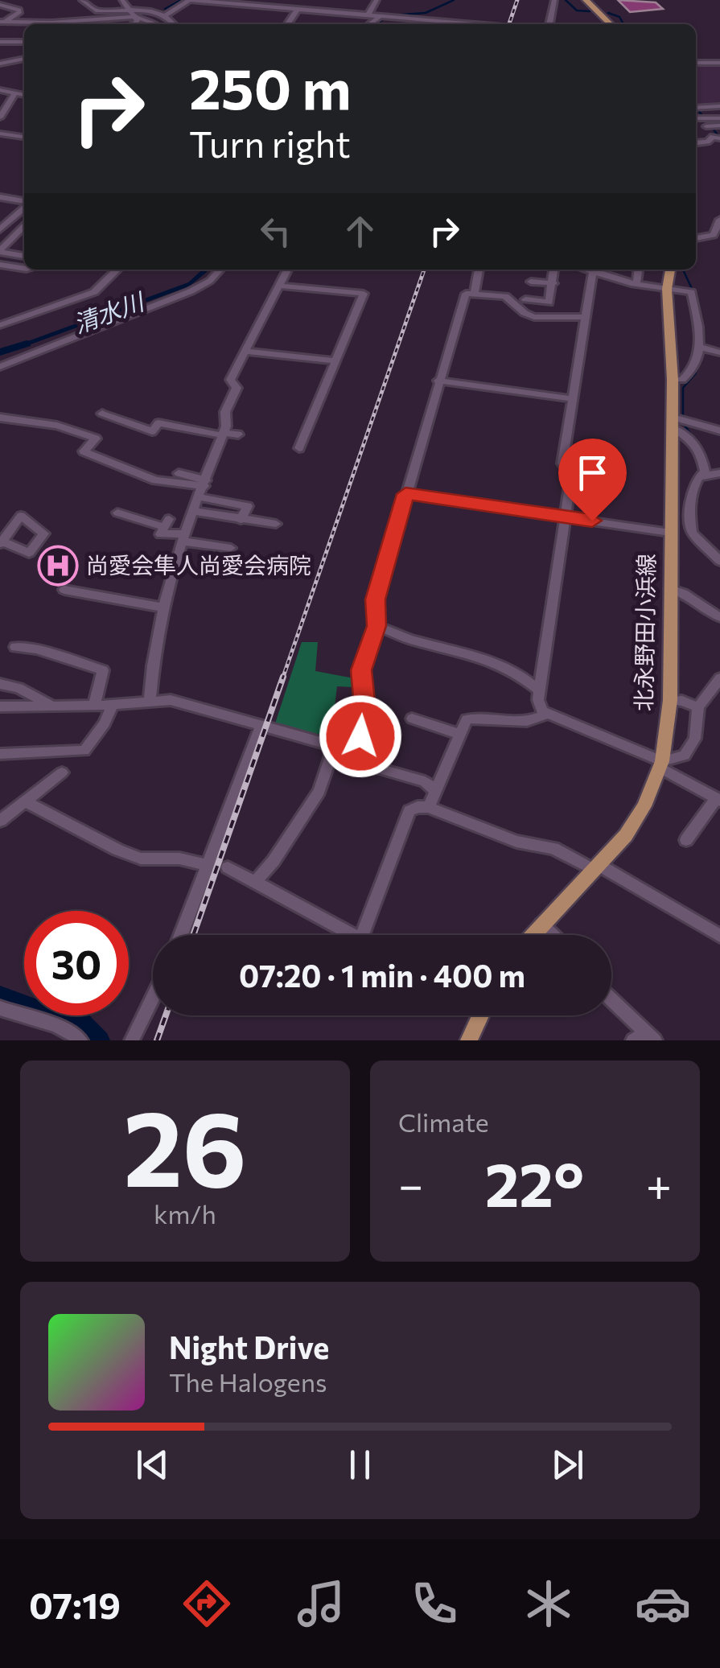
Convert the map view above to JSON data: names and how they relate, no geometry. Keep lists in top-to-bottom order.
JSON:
{
  "streets": {
    "main road": ["北永野田小浜線"]
  },
  "water": ["清水川"],
  "places": {
    "hospital": ["尚愛会隼人尚愛会病院"]
  },
  "page": {
    "turn": ["250 m", "Turn right"],
    "limit": "30",
    "trip": "07:20 · 1 min · 400 m",
    "tile": [
      ["26", "km/h"],
      "Climate"
    ],
    "heat": ["−", "22°", "+"],
    "song": ["Night Drive", "The Halogens"],
    "tabs": "07:19"
  }
}
